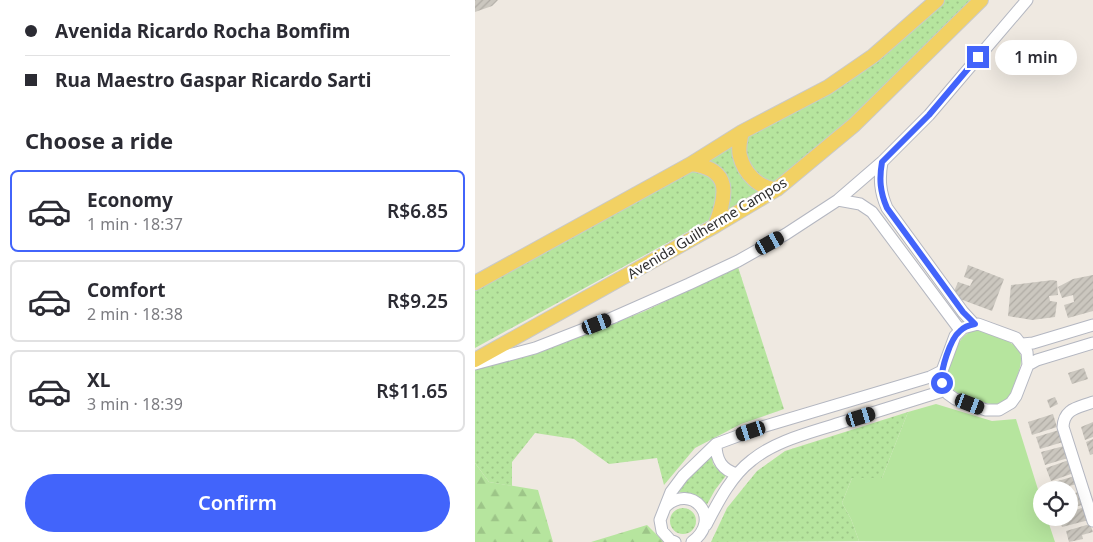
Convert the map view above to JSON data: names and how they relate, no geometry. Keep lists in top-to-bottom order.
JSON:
{
  "streets": {
    "main road": ["Avenida Guilherme Campos"]
  },
  "page": {
    "banner": ["Avenida Ricardo Rocha Bomfim", "Rua Maestro Gaspar Ricardo Sarti"],
    "bubble": "1 min",
    "heading": "Choose a ride",
    "list": [
      {
        "name": "Economy",
        "note": "1 min · 18:37",
        "value": "R$6.85"
      },
      {
        "name": "Comfort",
        "note": "2 min · 18:38",
        "value": "R$9.25"
      },
      {
        "name": "XL",
        "note": "3 min · 18:39",
        "value": "R$11.65"
      }
    ],
    "buttons": "Confirm"
  }
}
